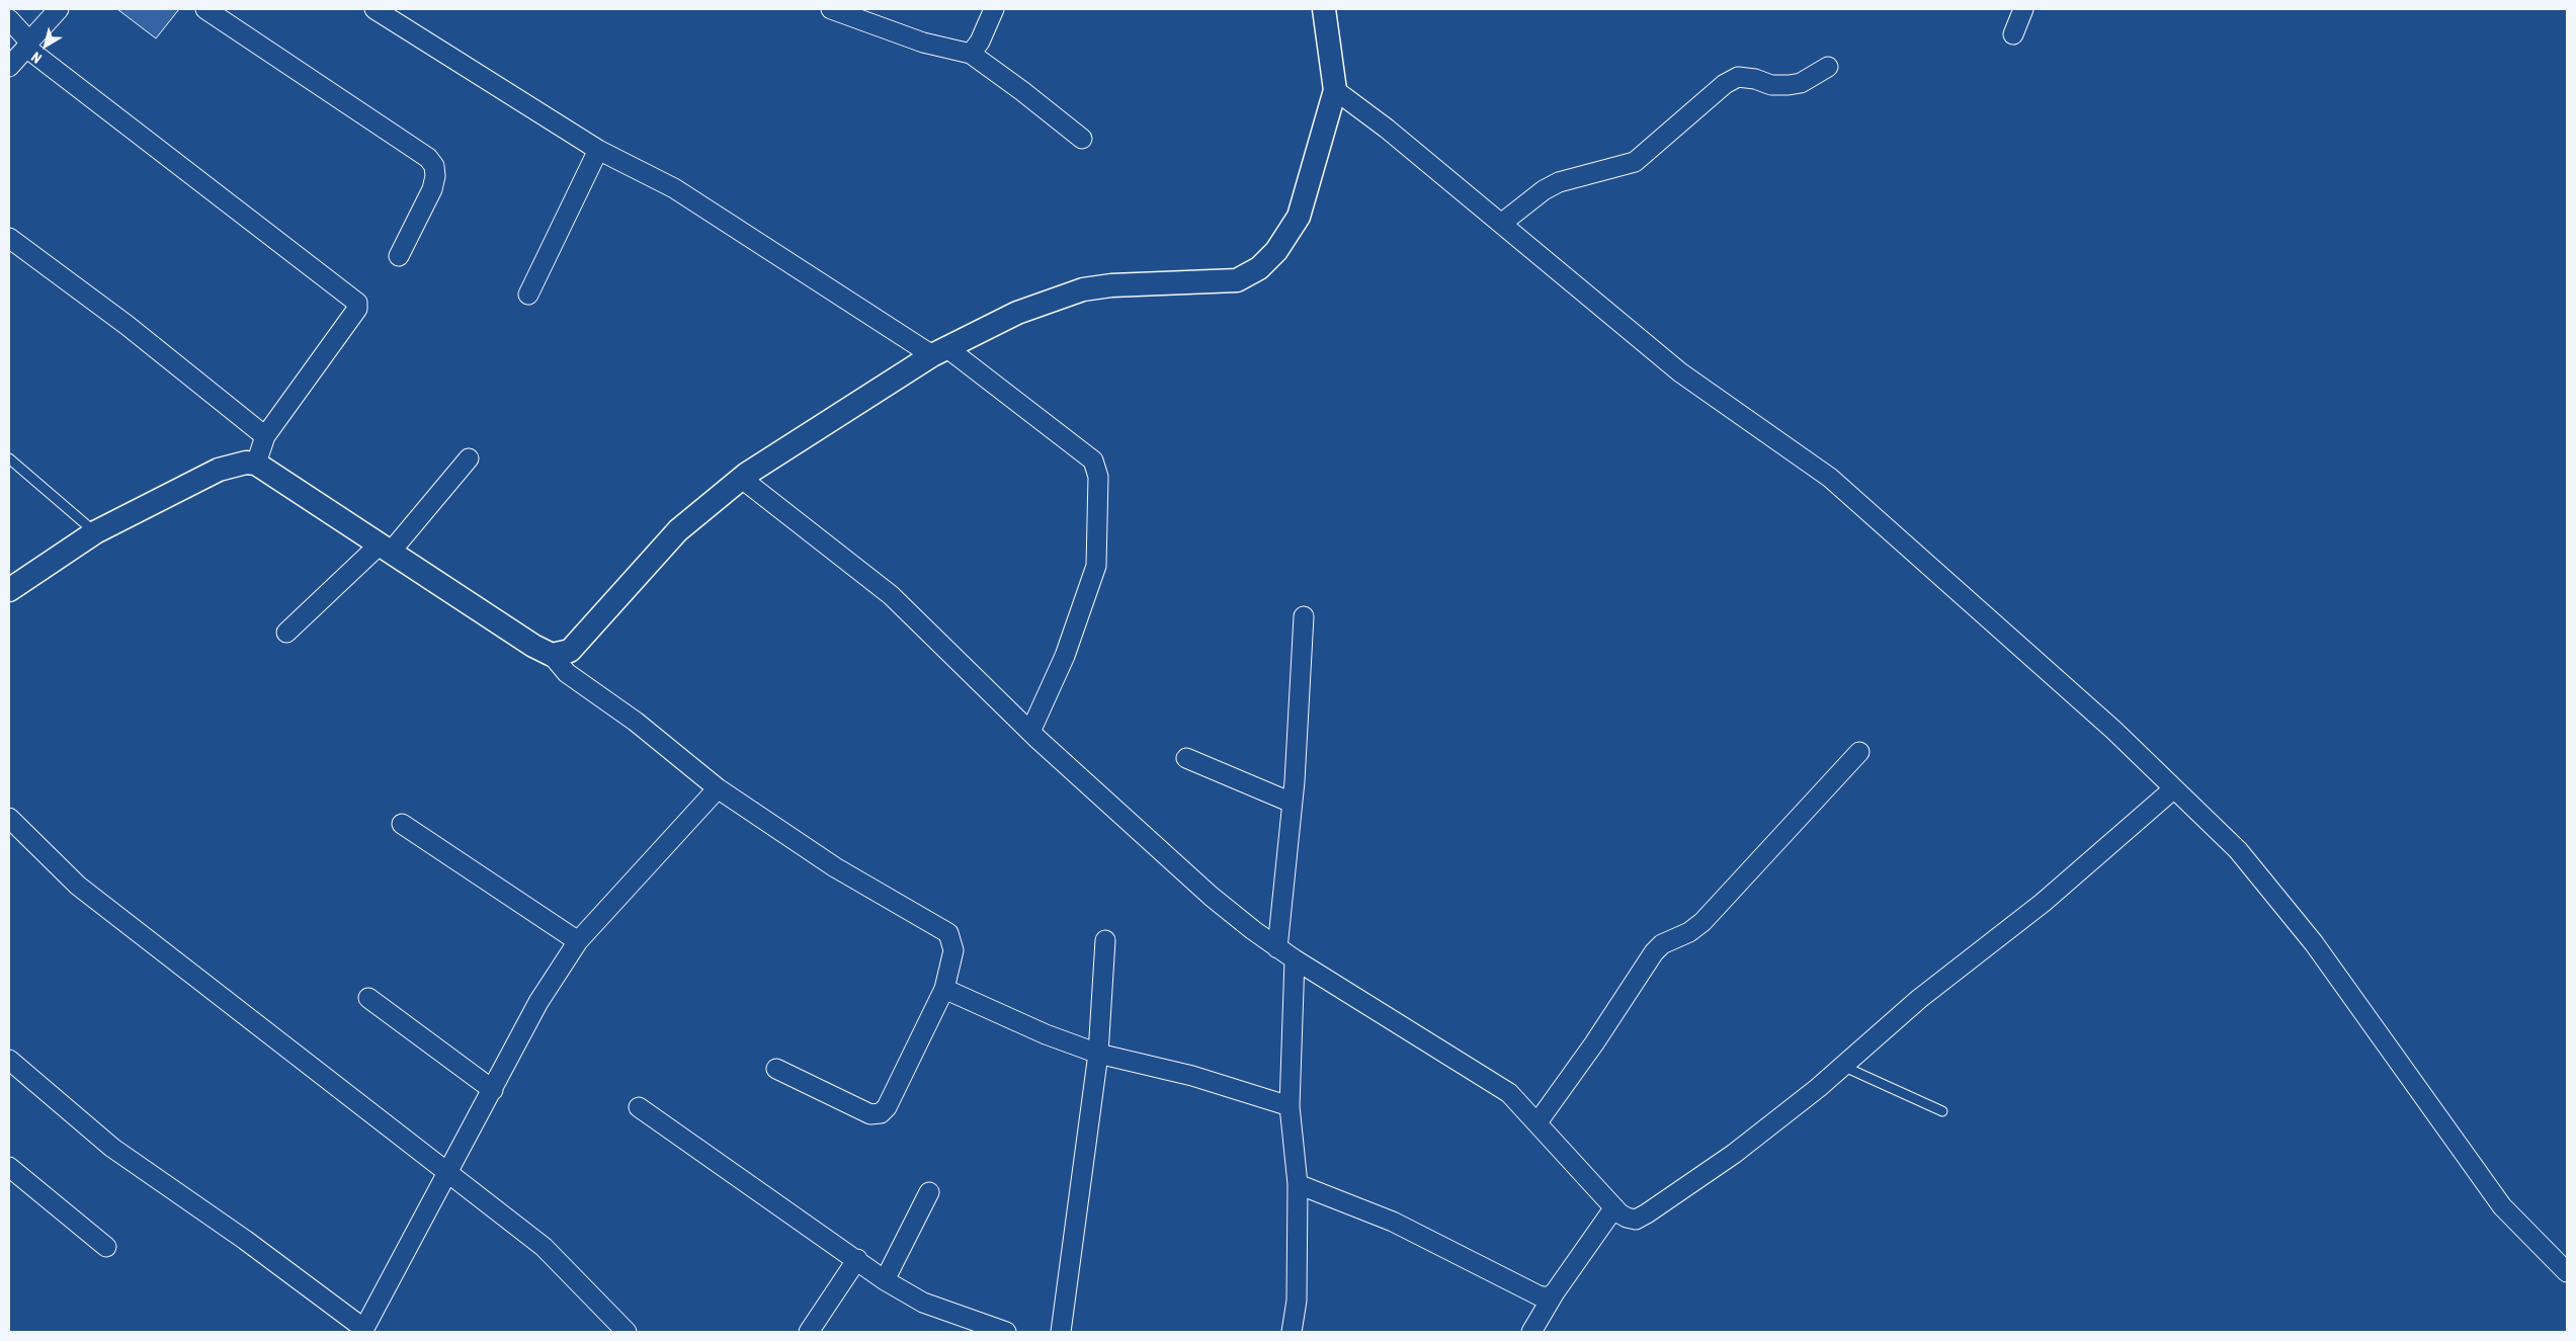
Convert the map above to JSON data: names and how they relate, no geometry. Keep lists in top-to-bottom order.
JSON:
{
  "north": "bottom left"
}
